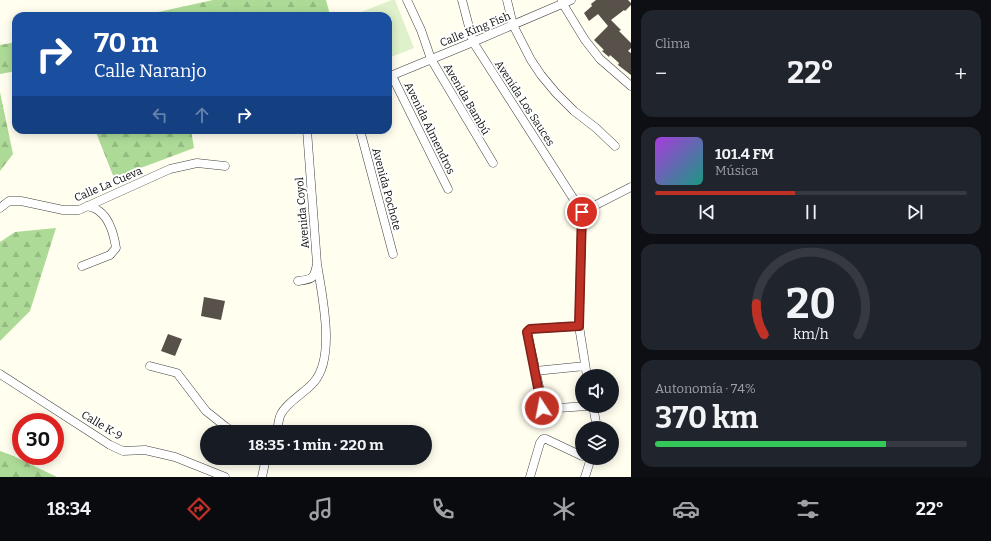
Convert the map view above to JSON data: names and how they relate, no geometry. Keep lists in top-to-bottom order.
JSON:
{
  "streets": {
    "street": [
      "Calle King Fish",
      "Avenida Bambú",
      "Avenida Los Sauces",
      "Avenida Almendros",
      "Calle La Cueva",
      "Avenida Pochote",
      "Avenida Coyol",
      "Calle K-9"
    ]
  },
  "crossings": [
    ["Calle King Fish", "Avenida Bambú"],
    ["Calle King Fish", "Avenida Los Sauces"]
  ],
  "page": {
    "tile": [
      "Clima",
      ["Autonomía · 74%", "370 km"]
    ],
    "turn": ["70 m", "Calle Naranjo"],
    "heat": ["−", "22°", "+"],
    "song": ["101.4 FM", "Música"],
    "limit": "30",
    "trip": "18:35 · 1 min · 220 m",
    "tabs": ["18:34", "22°"],
    "gauge": ["20", "km/h"]
  }
}
